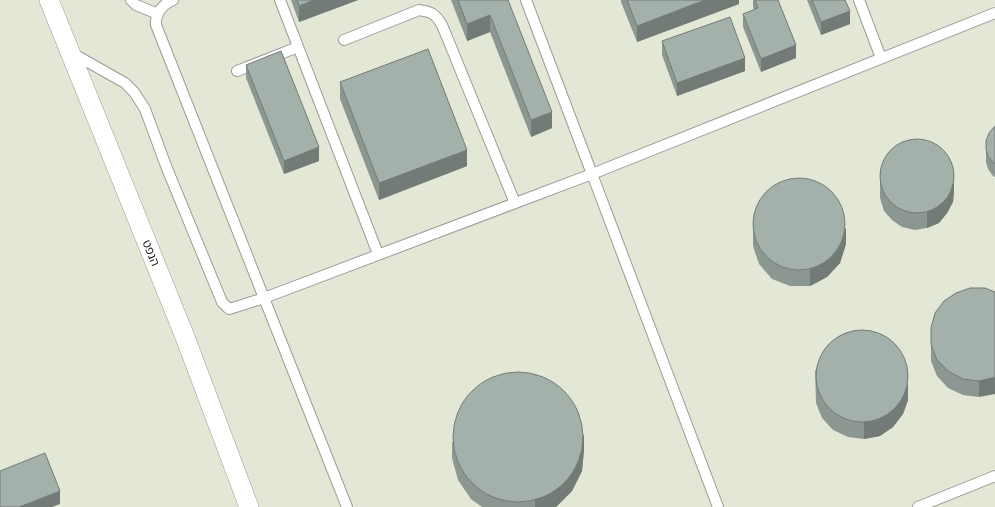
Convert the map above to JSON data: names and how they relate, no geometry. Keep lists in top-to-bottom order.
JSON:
{
  "streets": {
    "street": ["הנפט"]
  }
}
